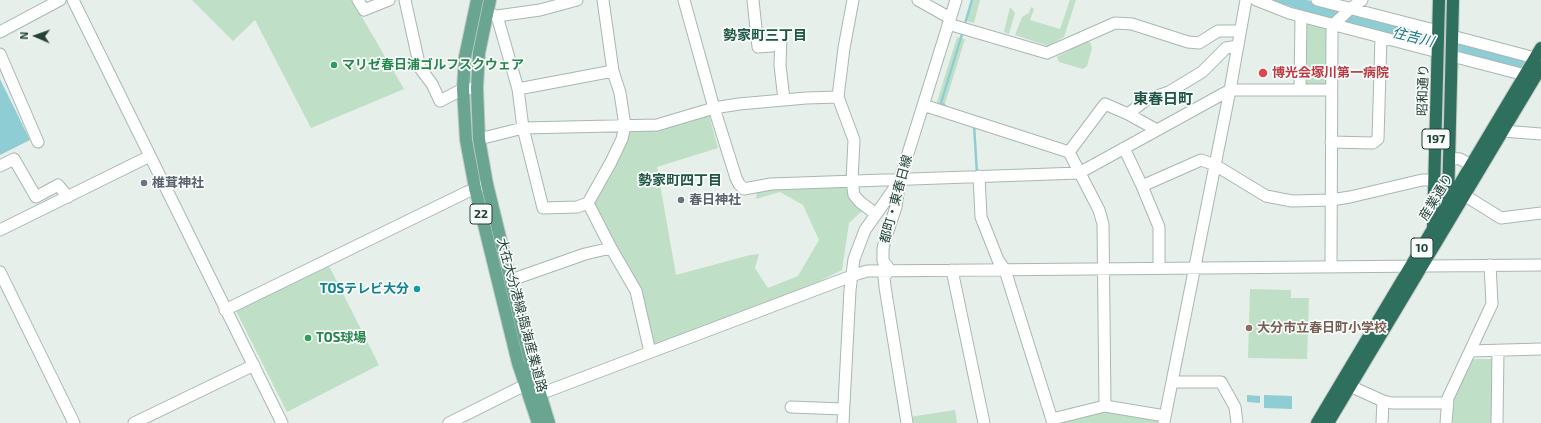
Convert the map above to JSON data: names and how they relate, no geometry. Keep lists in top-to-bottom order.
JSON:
{
  "streets": {
    "highway": [
      "昭和通り",
      "197",
      "産業通り",
      "10"
    ],
    "main road": ["22", "大在大分港線;臨海産業道路"],
    "street": ["都町・東春日線"]
  },
  "crossings": [
    ["昭和通り", "産業通り"],
    ["197", "産業通り"]
  ],
  "districts": ["勢家町三丁目", "東春日町", "勢家町四丁目"],
  "water": ["住吉川"],
  "places": [
    "マリゼ春日浦ゴルフスクウェア",
    "博光会塚川第一病院",
    "椎茸神社",
    "春日神社",
    "TOSテレビ大分",
    "大分市立春日町小学校",
    "TOS球場"
  ],
  "north": "left"
}
